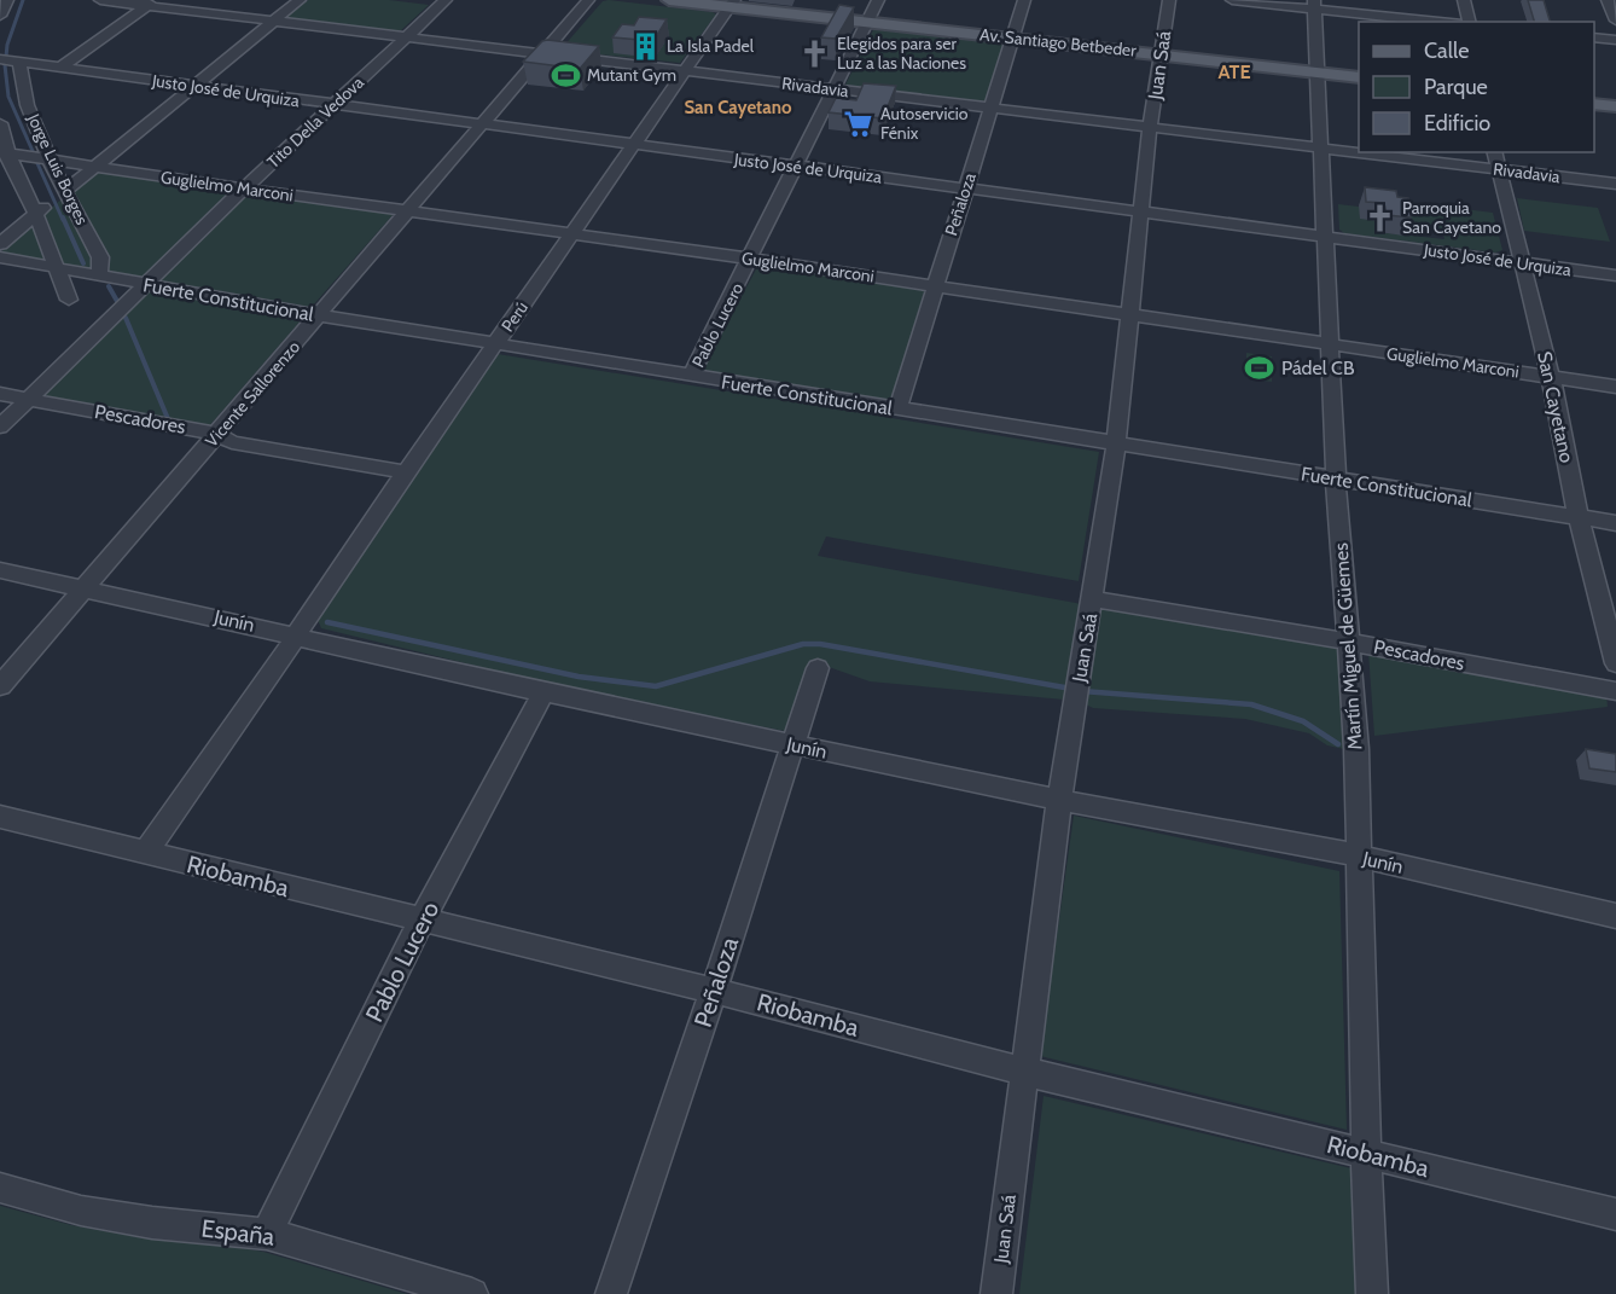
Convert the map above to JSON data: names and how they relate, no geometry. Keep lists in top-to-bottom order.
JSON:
{
  "streets": {
    "main road": ["Av. Santiago Betbeder"],
    "street": [
      "Juan Saá",
      "Rivadavia",
      "Justo José de Urquiza",
      "Tito Della Vedova",
      "Jorge Luis Borges",
      "Guglielmo Marconi",
      "Peñaloza",
      "Fuerte Constitucional",
      "Perú",
      "Pablo Lucero",
      "Vicente Sallorenzo",
      "San Cayetano",
      "Pescadores",
      "Junín",
      "Martín Miguel de Güemes",
      "Riobamba",
      "España"
    ]
  },
  "crossings": [
    ["Av. Santiago Betbeder", "Juan Saá"],
    ["Av. Santiago Betbeder", "Peñaloza"],
    ["Av. Santiago Betbeder", "Perú"],
    ["Av. Santiago Betbeder", "Pablo Lucero"],
    ["Av. Santiago Betbeder", "Martín Miguel de Güemes"],
    ["Juan Saá", "Rivadavia"],
    ["Juan Saá", "Justo José de Urquiza"],
    ["Juan Saá", "Guglielmo Marconi"],
    ["Juan Saá", "Fuerte Constitucional"],
    ["Juan Saá", "Pescadores"],
    ["Juan Saá", "Junín"],
    ["Juan Saá", "Riobamba"],
    ["Rivadavia", "Tito Della Vedova"],
    ["Rivadavia", "Peñaloza"],
    ["Rivadavia", "Perú"],
    ["Rivadavia", "Pablo Lucero"],
    ["Rivadavia", "Vicente Sallorenzo"],
    ["Rivadavia", "San Cayetano"],
    ["Rivadavia", "Martín Miguel de Güemes"],
    ["Justo José de Urquiza", "Tito Della Vedova"],
    ["Justo José de Urquiza", "Jorge Luis Borges"],
    ["Justo José de Urquiza", "Peñaloza"],
    ["Justo José de Urquiza", "Perú"],
    ["Justo José de Urquiza", "Pablo Lucero"],
    ["Justo José de Urquiza", "Vicente Sallorenzo"],
    ["Justo José de Urquiza", "San Cayetano"],
    ["Justo José de Urquiza", "Martín Miguel de Güemes"],
    ["Tito Della Vedova", "Guglielmo Marconi"],
    ["Tito Della Vedova", "Fuerte Constitucional"],
    ["Tito Della Vedova", "Pescadores"],
    ["Jorge Luis Borges", "Guglielmo Marconi"],
    ["Jorge Luis Borges", "Fuerte Constitucional"],
    ["Guglielmo Marconi", "Peñaloza"],
    ["Guglielmo Marconi", "Perú"],
    ["Guglielmo Marconi", "Pablo Lucero"],
    ["Guglielmo Marconi", "Vicente Sallorenzo"],
    ["Guglielmo Marconi", "San Cayetano"],
    ["Guglielmo Marconi", "Martín Miguel de Güemes"],
    ["Peñaloza", "Fuerte Constitucional"],
    ["Peñaloza", "Junín"],
    ["Peñaloza", "Riobamba"],
    ["Fuerte Constitucional", "Perú"],
    ["Fuerte Constitucional", "Pablo Lucero"],
    ["Fuerte Constitucional", "Vicente Sallorenzo"],
    ["Fuerte Constitucional", "San Cayetano"],
    ["Fuerte Constitucional", "Martín Miguel de Güemes"],
    ["Perú", "Pescadores"],
    ["Perú", "Junín"],
    ["Perú", "Riobamba"],
    ["Pablo Lucero", "Junín"],
    ["Pablo Lucero", "Riobamba"],
    ["Pablo Lucero", "España"],
    ["Vicente Sallorenzo", "Pescadores"],
    ["Vicente Sallorenzo", "Junín"],
    ["Pescadores", "Martín Miguel de Güemes"],
    ["Junín", "Martín Miguel de Güemes"],
    ["Martín Miguel de Güemes", "Riobamba"]
  ],
  "districts": ["ATE", "San Cayetano"],
  "places": {
    "building": ["La Isla Padel"],
    "church": ["Elegidos para ser Luz a las Naciones", "Parroquia San Cayetano"],
    "sports": ["Mutant Gym", "Pádel CB"],
    "supermarket": ["Autoservicio Fénix"]
  },
  "legend": ["Calle", "Parque", "Edificio"]
}
